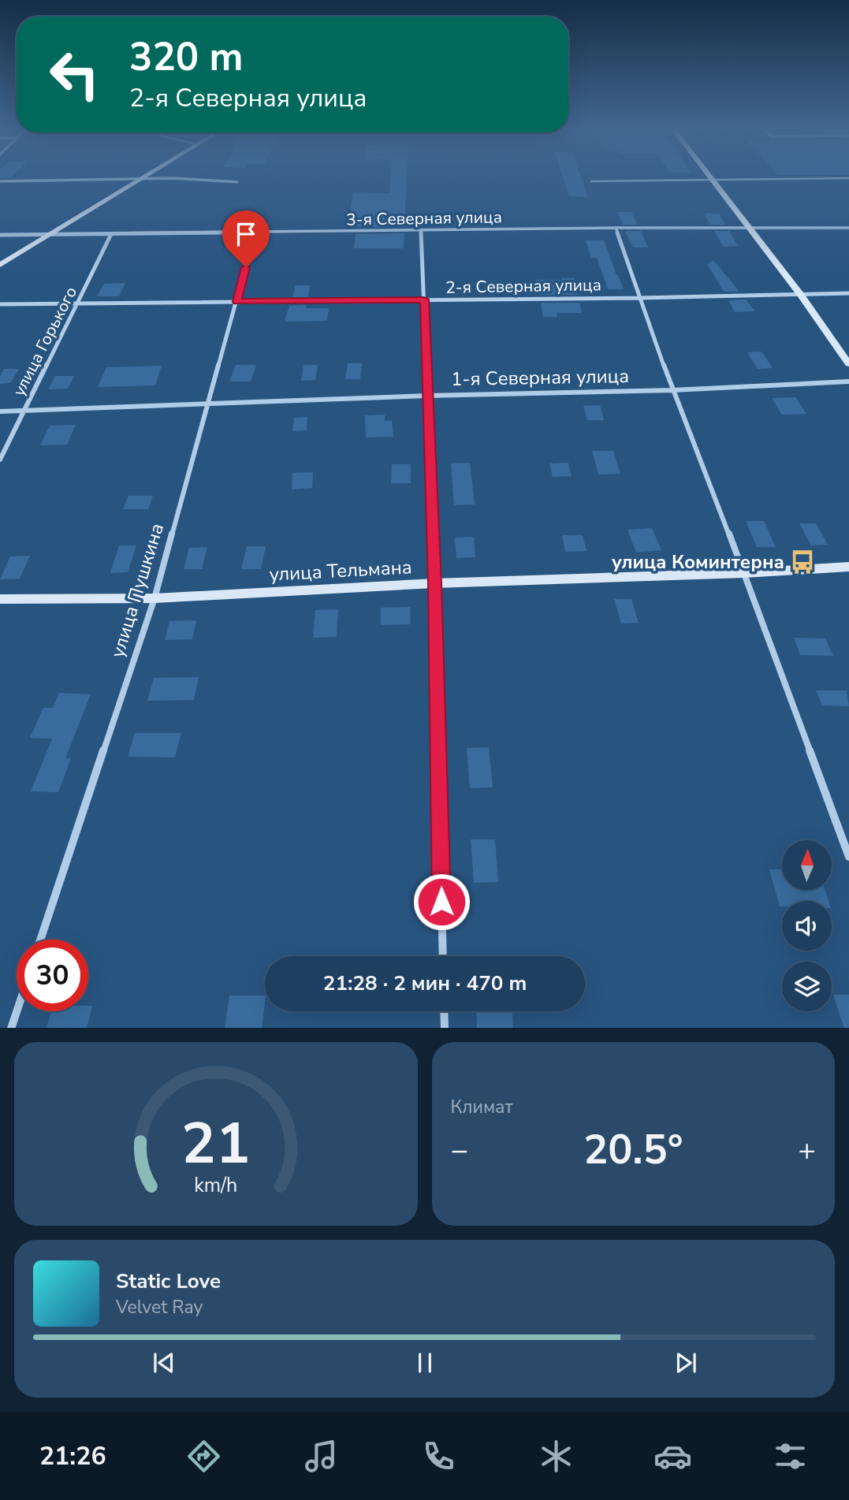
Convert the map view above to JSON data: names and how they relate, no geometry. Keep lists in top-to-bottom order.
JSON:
{
  "streets": {
    "street": [
      "3-я Северная улица",
      "2-я Северная улица",
      "улица Горького",
      "1-я Северная улица",
      "улица Тельмана",
      "улица Пушкина"
    ]
  },
  "crossings": [
    ["3-я Северная улица", "улица Горького"],
    ["3-я Северная улица", "улица Пушкина"],
    ["2-я Северная улица", "улица Горького"],
    ["2-я Северная улица", "улица Пушкина"],
    ["улица Горького", "1-я Северная улица"],
    ["1-я Северная улица", "улица Пушкина"],
    ["улица Тельмана", "улица Пушкина"]
  ],
  "places": {
    "bus stop": ["улица Коминтерна"]
  },
  "north": "top",
  "page": {
    "turn": ["320 m", "2-я Северная улица"],
    "limit": "30",
    "trip": "21:28 · 2 мин · 470 m",
    "tile": "Климат",
    "heat": ["−", "20.5°", "+"],
    "song": ["Static Love", "Velvet Ray"],
    "tabs": "21:26",
    "gauge": ["21", "km/h"]
  }
}
